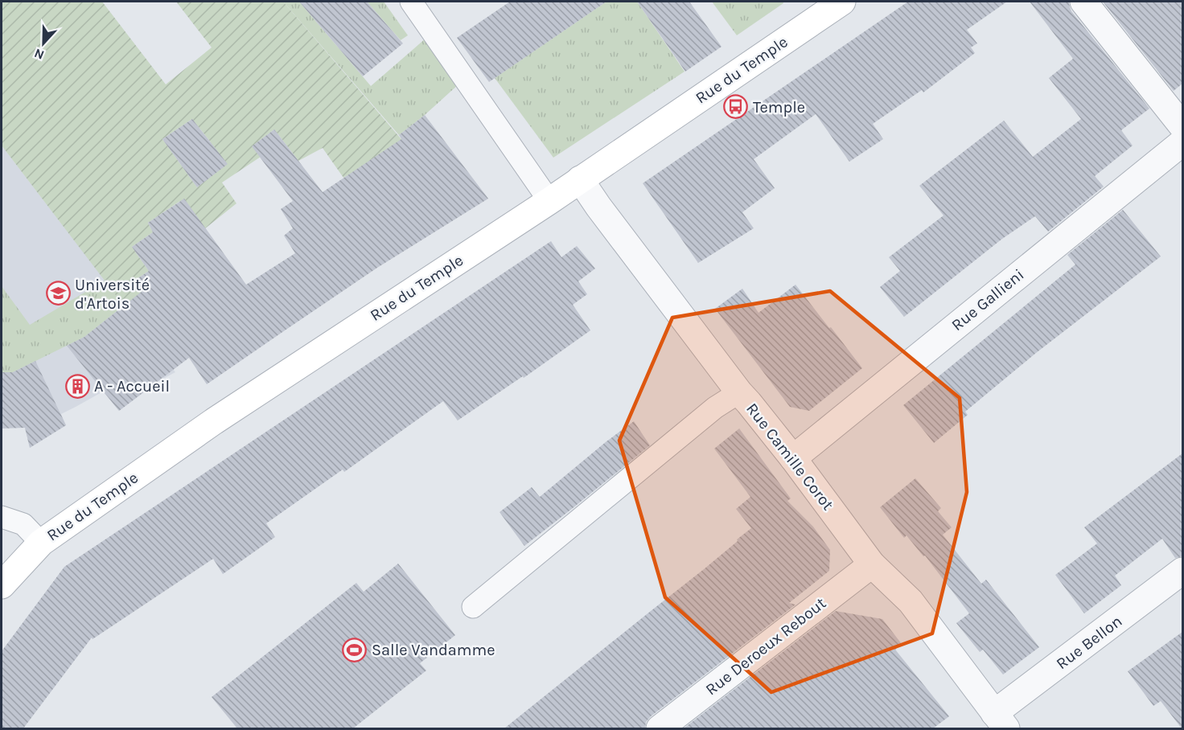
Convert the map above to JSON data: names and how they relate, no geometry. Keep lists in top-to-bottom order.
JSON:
{
  "streets": {
    "street": [
      "Rue du Temple",
      "Rue Gallieni",
      "Rue Camille Corot",
      "Rue Bellon",
      "Rue Deroeux Rebout"
    ]
  },
  "crossings": [
    ["Rue du Temple", "Rue Camille Corot"],
    ["Rue Gallieni", "Rue Camille Corot"],
    ["Rue Camille Corot", "Rue Bellon"],
    ["Rue Camille Corot", "Rue Deroeux Rebout"]
  ],
  "places": {
    "bus stop": ["Temple"],
    "school or university": ["Université d'Artois"],
    "building": ["A - Accueil"],
    "sports": ["Salle Vandamme"]
  },
  "north": "bottom"
}
